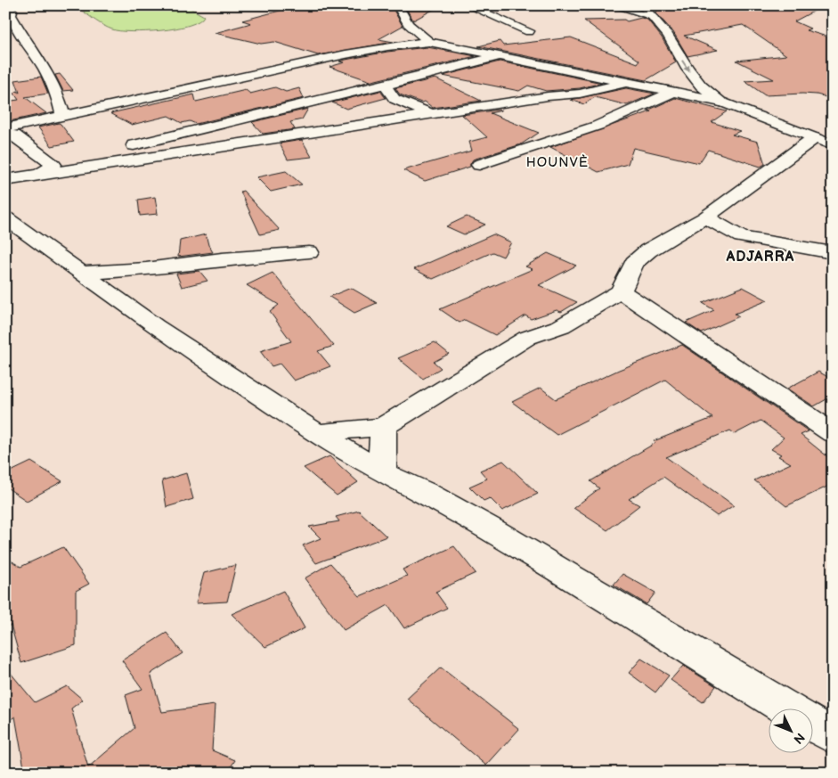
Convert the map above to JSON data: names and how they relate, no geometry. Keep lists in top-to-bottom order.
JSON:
{
  "districts": ["HOUNVÈ", "ADJARRA"],
  "north": "bottom right"
}
